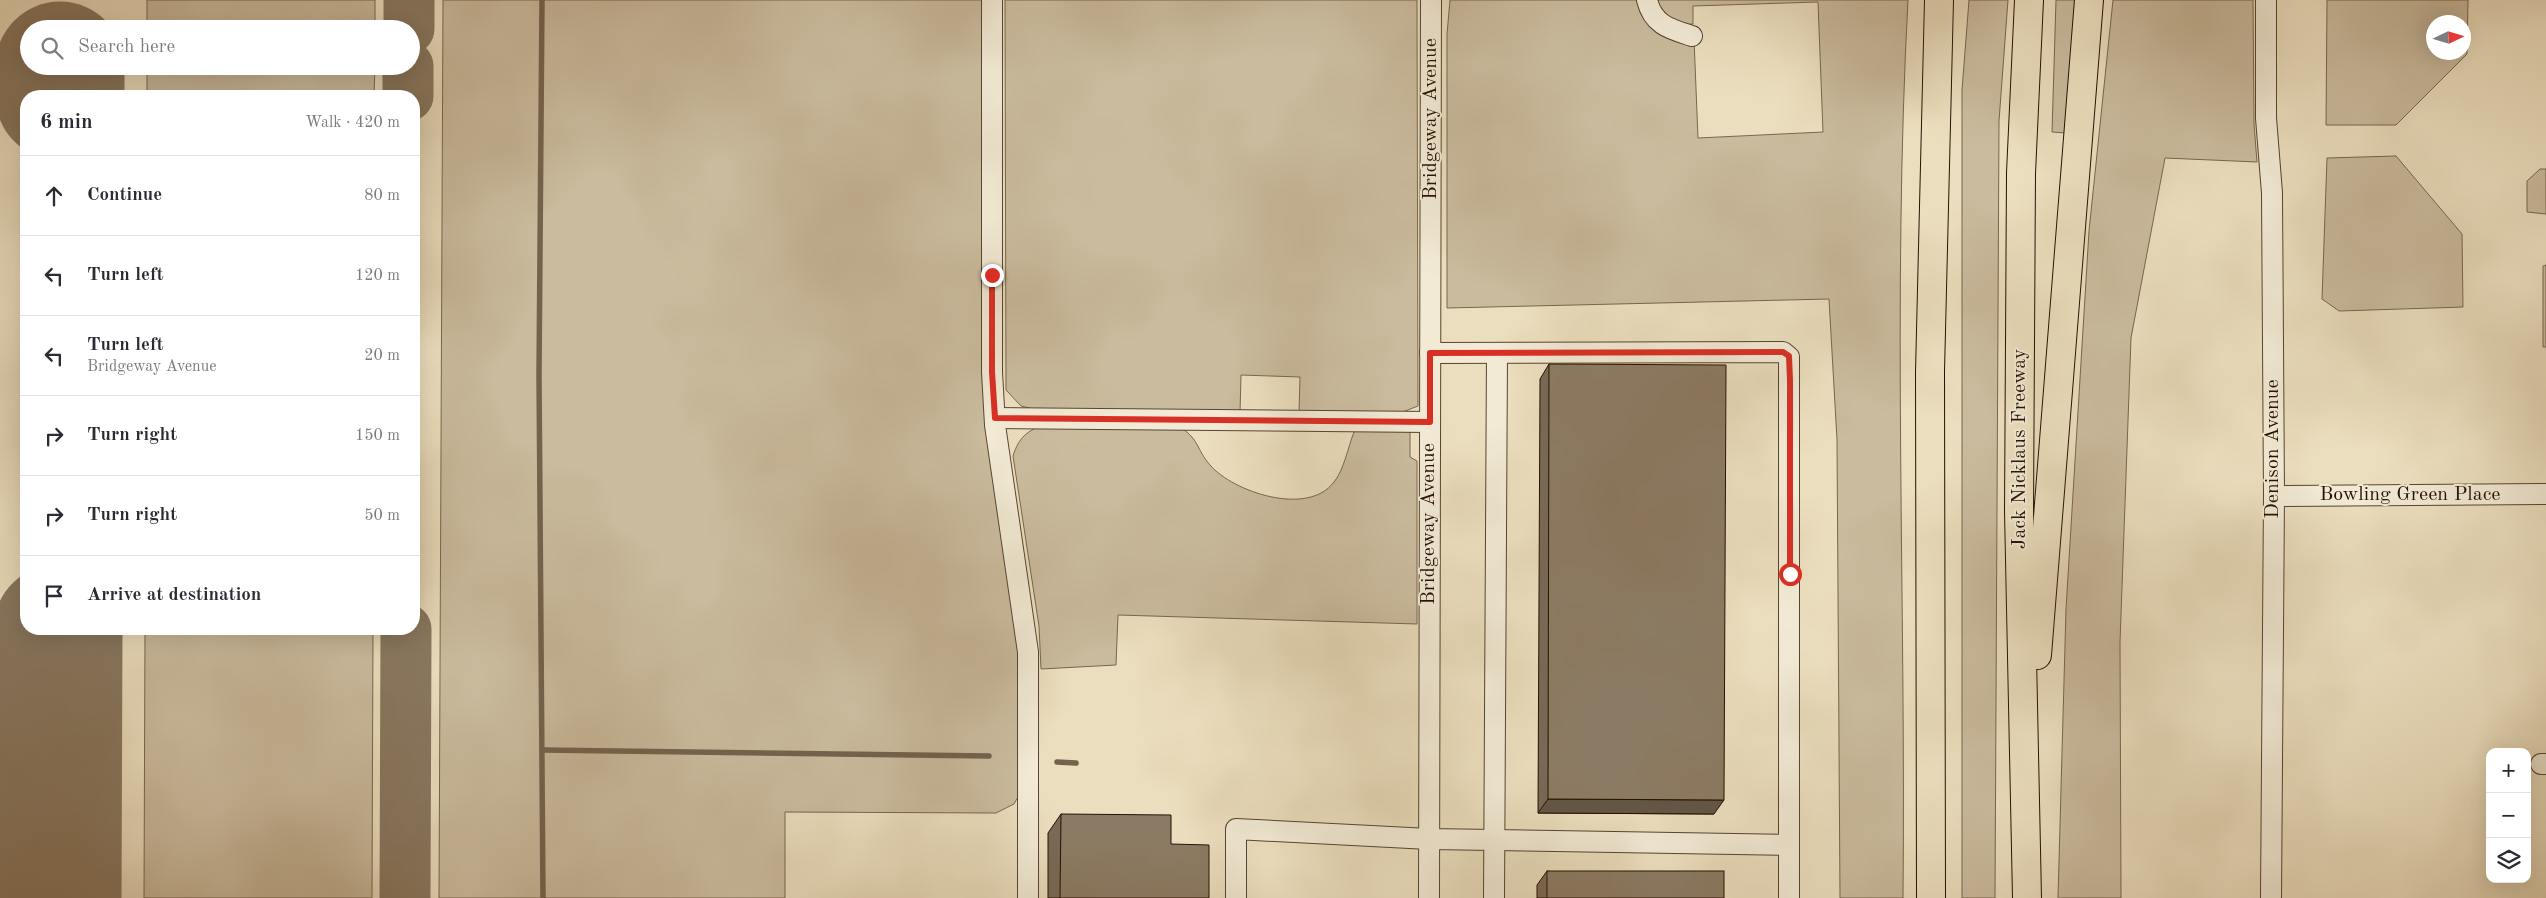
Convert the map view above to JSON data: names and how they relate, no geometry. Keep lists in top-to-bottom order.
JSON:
{
  "streets": {
    "highway": ["Jack Nicklaus Freeway"],
    "street": ["Bridgeway Avenue", "Denison Avenue", "Bowling Green Place"]
  },
  "crossings": [
    ["Denison Avenue", "Bowling Green Place"]
  ],
  "north": "right",
  "page": {
    "search": "Search here",
    "heading": ["6 min", "Walk · 420 m"],
    "list": [
      ["Continue", "80 m"],
      ["Turn left", "120 m"],
      ["Turn left", "Bridgeway Avenue", "20 m"],
      ["Turn right", "150 m"],
      ["Turn right", "50 m"],
      "Arrive at destination"
    ],
    "map_buttons": ["+", "−"]
  }
}
